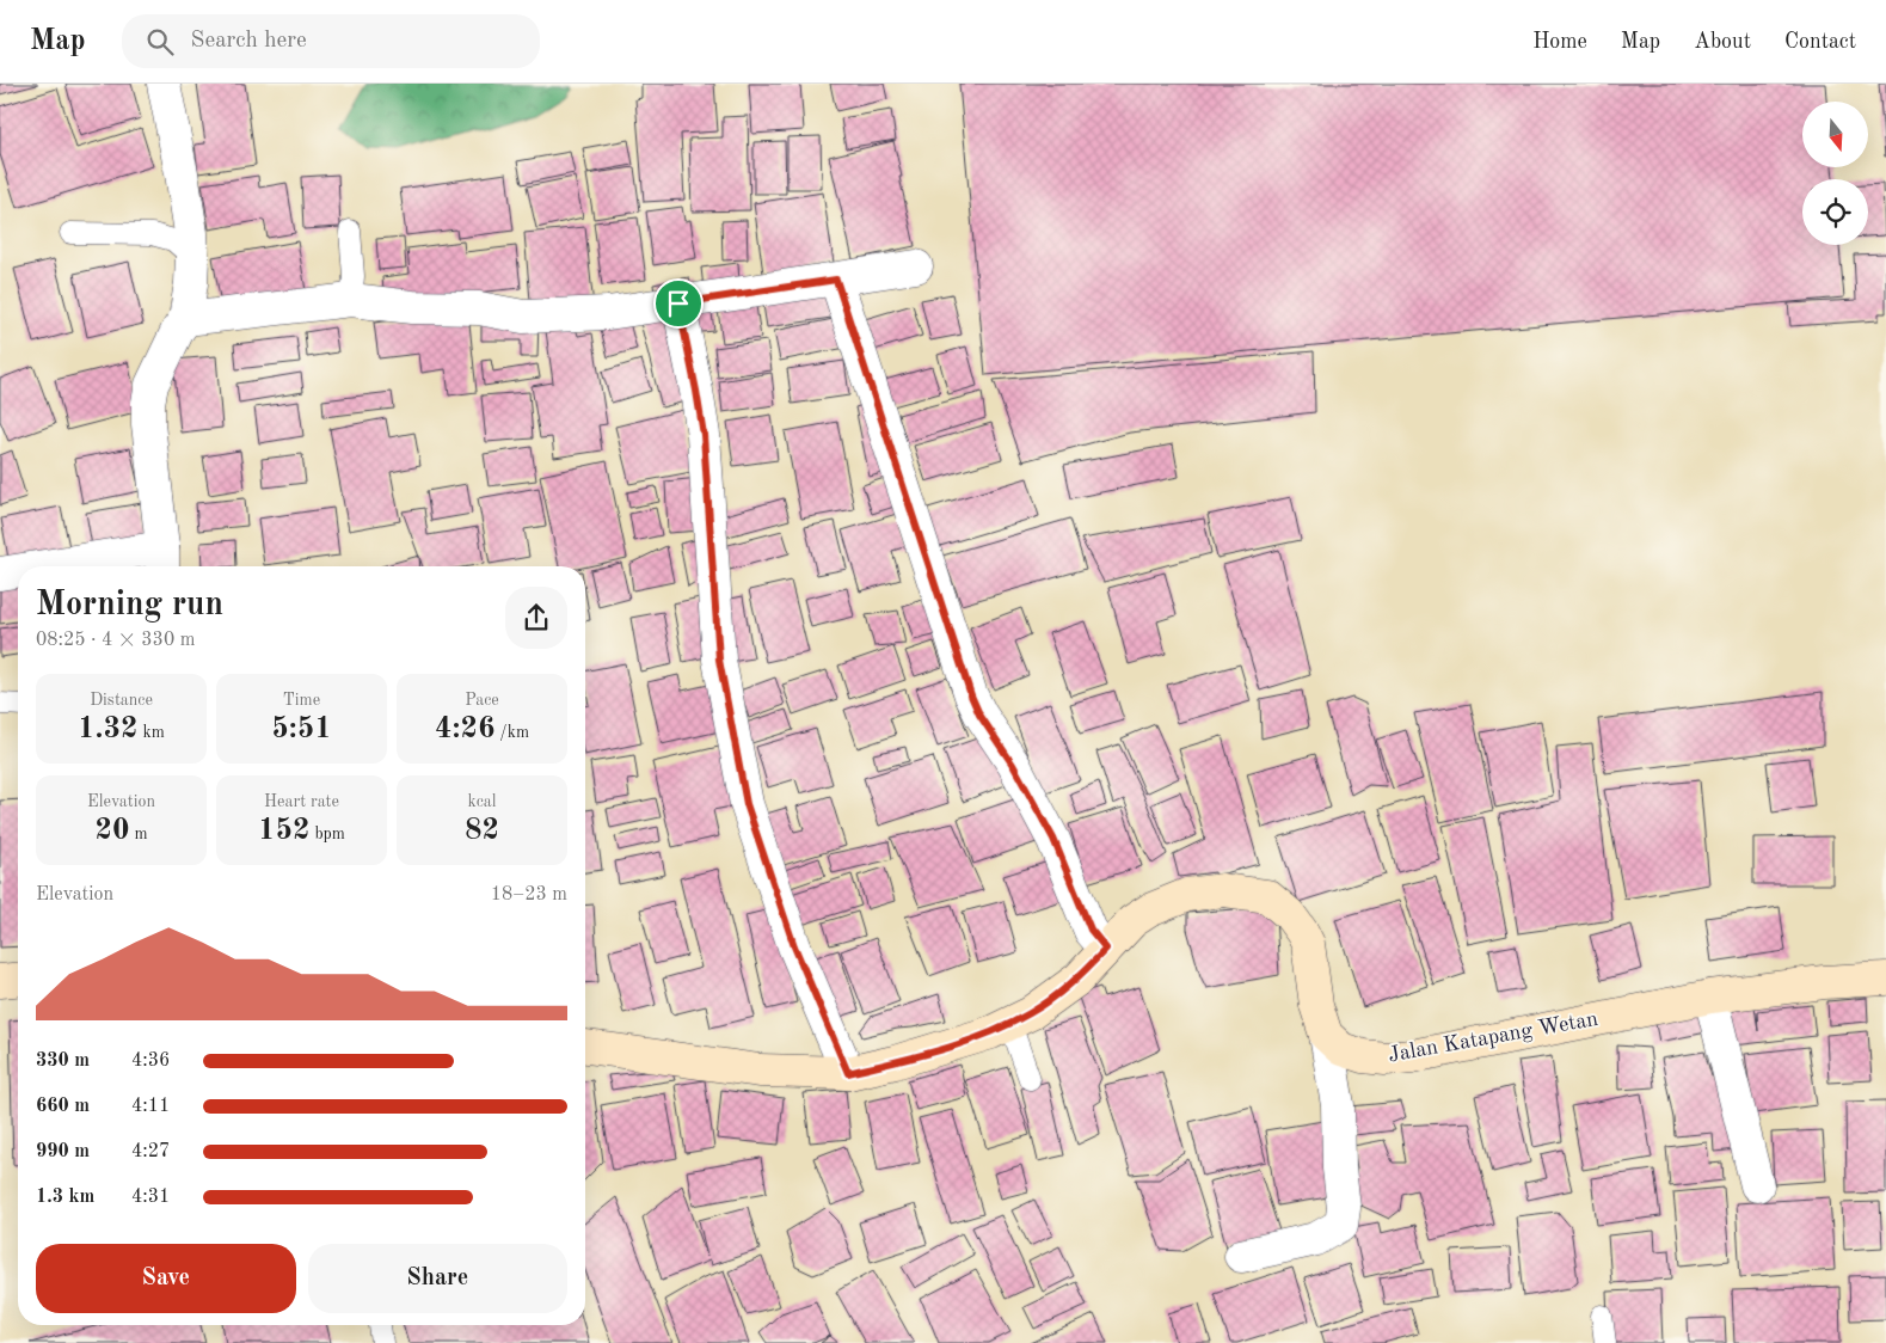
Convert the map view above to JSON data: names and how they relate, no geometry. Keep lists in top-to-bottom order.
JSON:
{
  "streets": {
    "street": ["Jalan Katapang Wetan"]
  },
  "north": "bottom",
  "page": {
    "header": "Map",
    "search": "Search here",
    "nav": [
      "Home",
      "Map",
      "About",
      "Contact"
    ],
    "heading": ["Morning run", "08:25 · 4 × 330 m"],
    "stats": [
      ["Distance", "1.32 km"],
      ["Time", "5:51"],
      ["Pace", "4:26 /km"],
      ["Elevation", "20 m"],
      ["Heart rate", "152 bpm"],
      ["kcal", "82"]
    ],
    "chart": ["Elevation", "18–23 m"],
    "list": [
      {
        "name": "330 m",
        "note": "4:36"
      },
      {
        "name": "660 m",
        "note": "4:11"
      },
      {
        "name": "990 m",
        "note": "4:27"
      },
      {
        "name": "1.3 km",
        "note": "4:31"
      }
    ],
    "buttons": ["Save", "Share"]
  }
}
